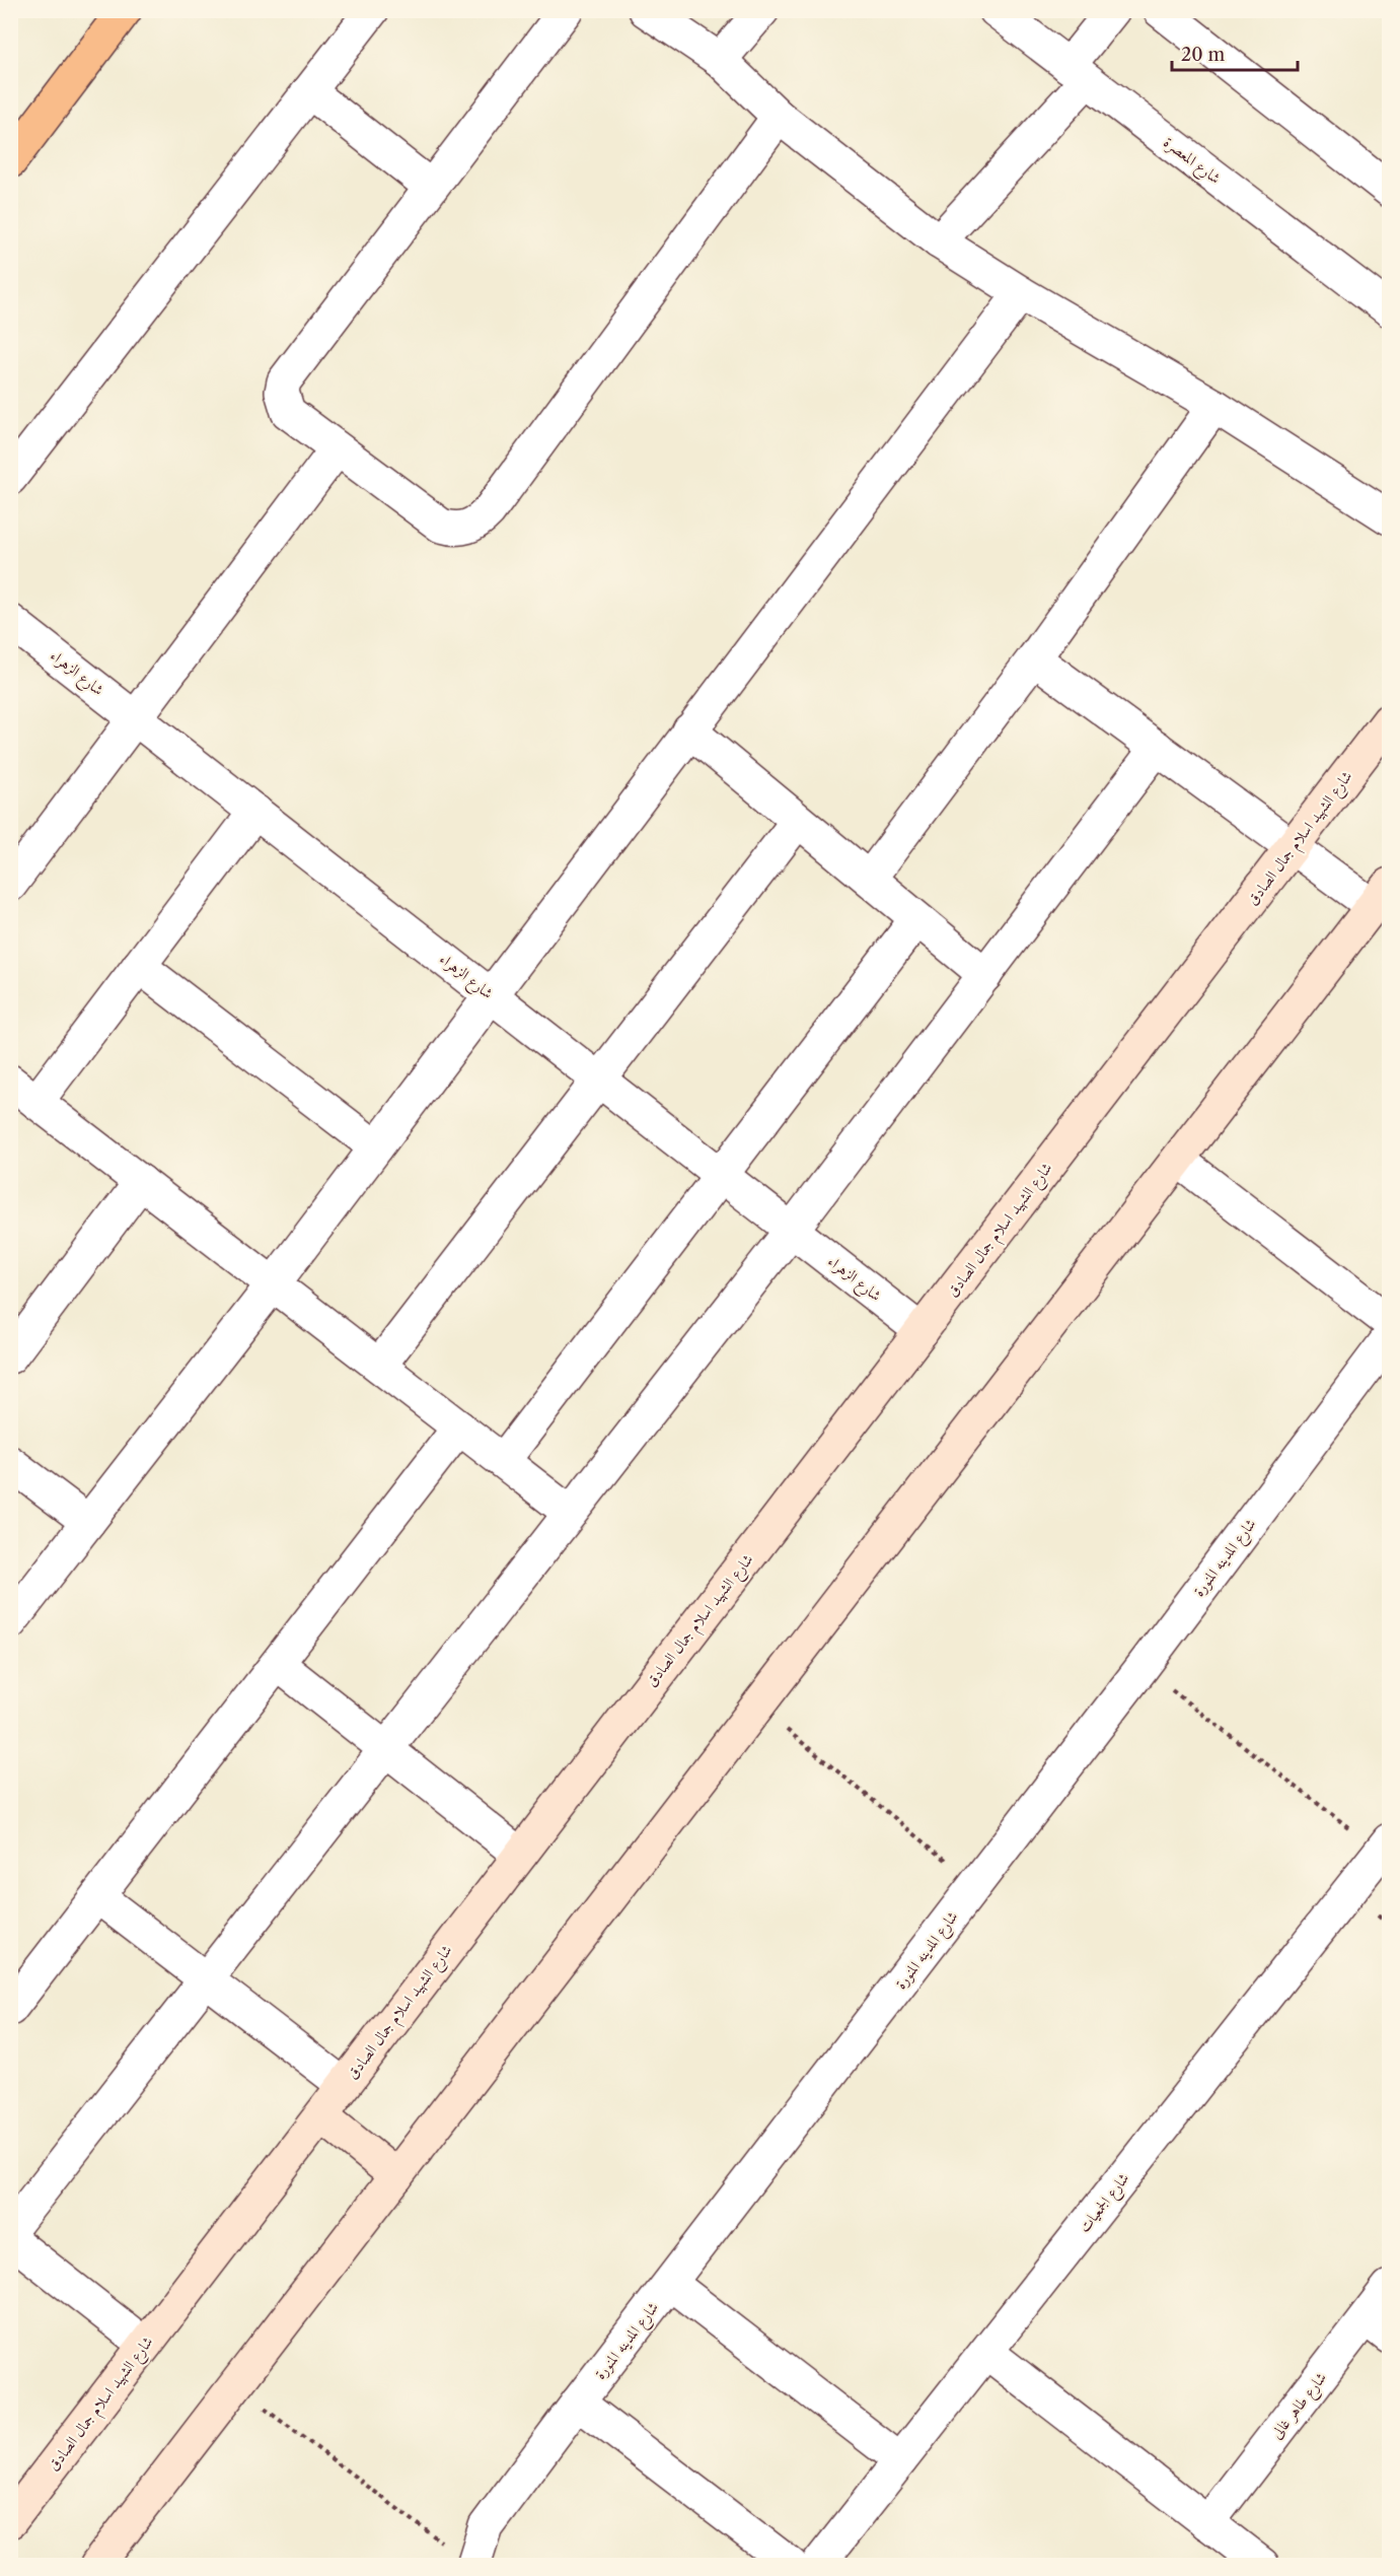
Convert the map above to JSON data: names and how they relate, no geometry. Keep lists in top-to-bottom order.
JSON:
{
  "streets": {
    "street": [
      "شارع المعصرة",
      "شارع الزهراء",
      "شارع الشهيد اسلام جمال الصادق",
      "شارع المدينه المنورة",
      "شارع الجمعيات",
      "شارع طاهر غالى"
    ]
  },
  "crossings": [
    ["شارع الزهراء", "شارع الشهيد اسلام جمال الصادق"]
  ],
  "scale_bar": "20 m"
}
